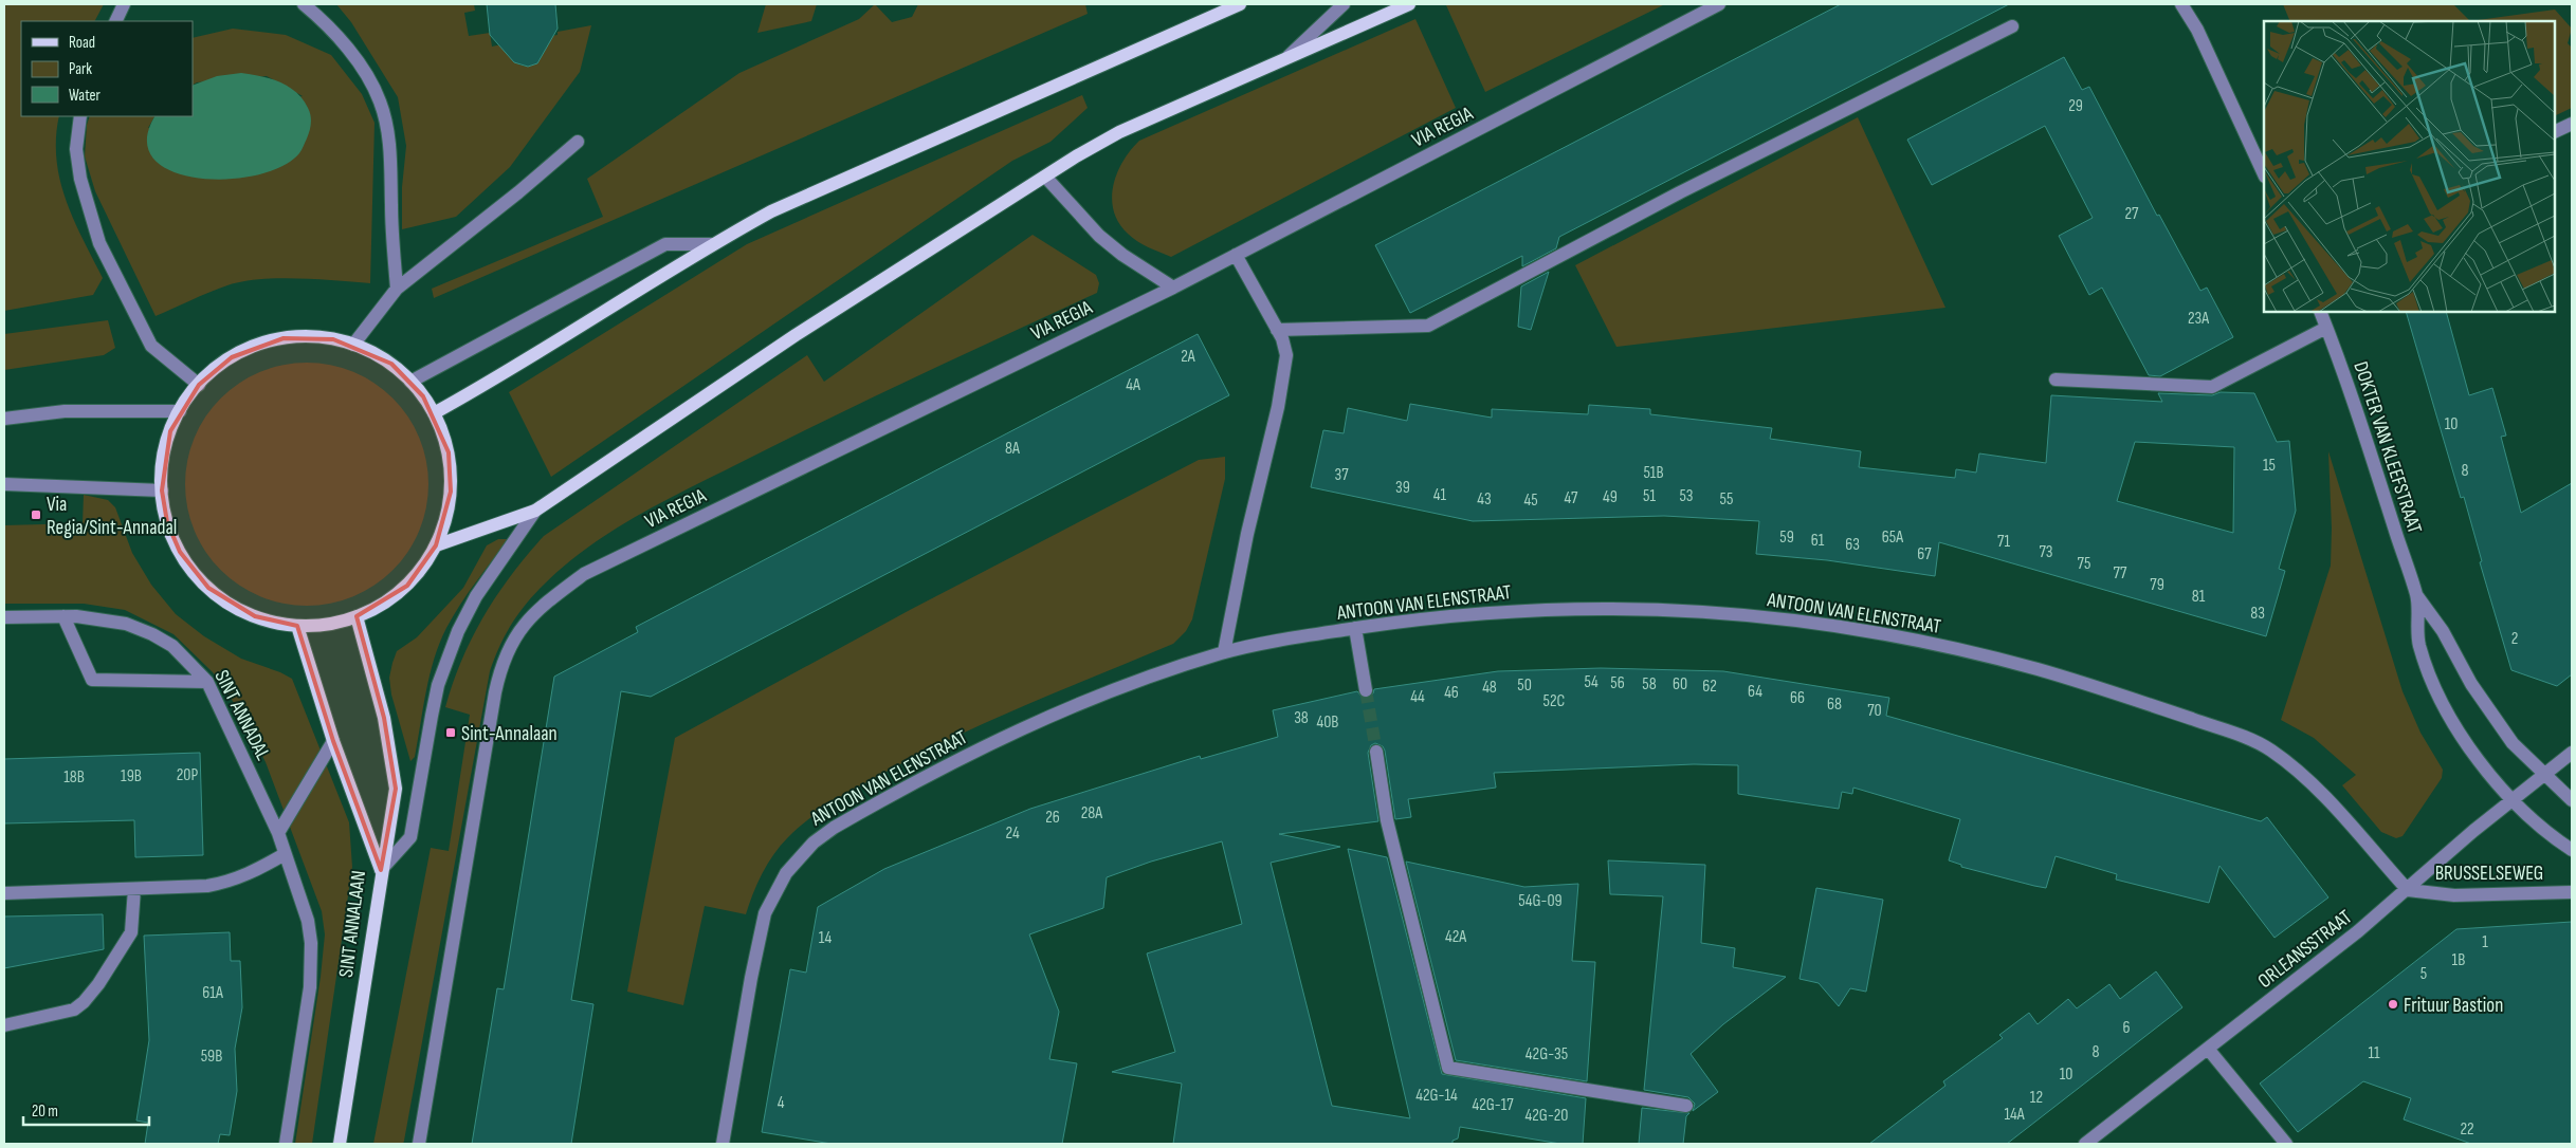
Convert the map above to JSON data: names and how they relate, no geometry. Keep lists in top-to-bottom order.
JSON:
{
  "streets": {
    "main road": ["SINT ANNALAAN"],
    "street": [
      "VIA REGIA",
      "DOKTER VAN KLEEFSTRAAT",
      "ANTOON VAN ELENSTRAAT",
      "SINT ANNADAL",
      "BRUSSELSEWEG",
      "ORLEANSSTRAAT"
    ]
  },
  "crossings": [
    ["DOKTER VAN KLEEFSTRAAT", "BRUSSELSEWEG"],
    ["DOKTER VAN KLEEFSTRAAT", "ORLEANSSTRAAT"],
    ["ANTOON VAN ELENSTRAAT", "BRUSSELSEWEG"],
    ["ANTOON VAN ELENSTRAAT", "ORLEANSSTRAAT"],
    ["SINT ANNADAL", "SINT ANNALAAN"],
    ["BRUSSELSEWEG", "ORLEANSSTRAAT"]
  ],
  "places": {
    "transit": ["Via Regia/Sint-Annadal", "Sint-Annalaan"],
    "other": ["Frituur Bastion"]
  },
  "house_numbers": [
    "29",
    "27",
    "23A",
    "2A",
    "4A",
    "10",
    "8A",
    "15",
    "8",
    "51B",
    "37",
    "39",
    "41",
    "51",
    "53",
    "49",
    "47",
    "43",
    "55",
    "45",
    "59",
    "65A",
    "61",
    "71",
    "63",
    "73",
    "67",
    "75",
    "77",
    "79",
    "81",
    "83",
    "2",
    "54",
    "56",
    "58",
    "60",
    "50",
    "62",
    "48",
    "64",
    "46",
    "44",
    "66",
    "52C",
    "68",
    "70",
    "38",
    "40B",
    "20P",
    "19B",
    "18B",
    "28A",
    "26",
    "24",
    "54G-09",
    "42A",
    "14",
    "1",
    "1B",
    "5",
    "61A",
    "6",
    "8",
    "11",
    "42G-35",
    "59B",
    "10",
    "42G-14",
    "12",
    "4",
    "42G-17",
    "14A",
    "42G-20",
    "22"
  ],
  "legend": ["Road", "Park", "Water"],
  "scale_bar": "20 m"
}
